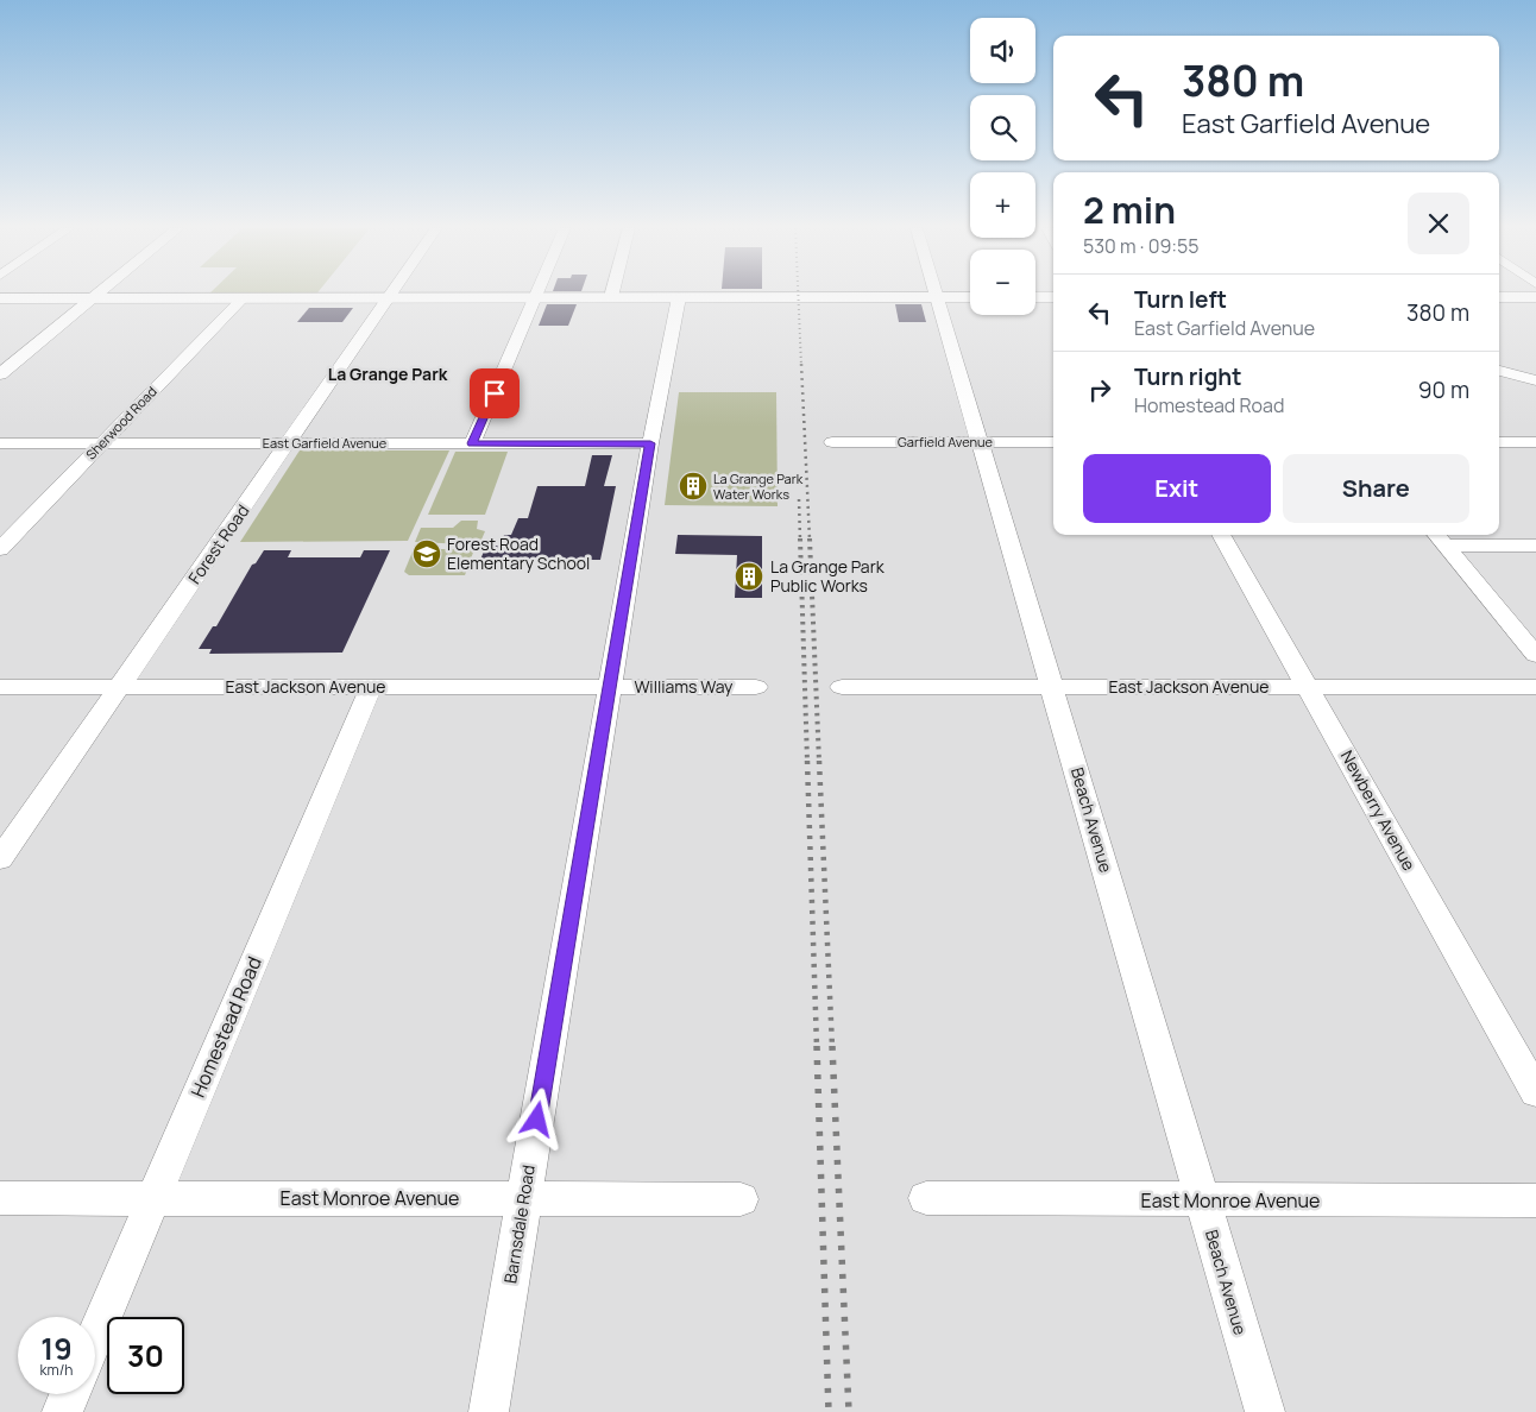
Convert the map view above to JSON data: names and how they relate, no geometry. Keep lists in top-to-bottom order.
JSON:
{
  "streets": {
    "street": [
      "Sherwood Road",
      "Garfield Avenue",
      "East Garfield Avenue",
      "Forest Road",
      "East Jackson Avenue",
      "Williams Way",
      "Newberry Avenue",
      "Beach Avenue",
      "Homestead Road",
      "East Monroe Avenue",
      "Barnsdale Road"
    ]
  },
  "crossings": [
    ["Sherwood Road", "East Garfield Avenue"],
    ["Garfield Avenue", "Beach Avenue"],
    ["East Garfield Avenue", "Forest Road"],
    ["East Garfield Avenue", "Barnsdale Road"],
    ["Forest Road", "East Jackson Avenue"],
    ["East Jackson Avenue", "Williams Way"],
    ["East Jackson Avenue", "Newberry Avenue"],
    ["East Jackson Avenue", "Beach Avenue"],
    ["East Jackson Avenue", "Homestead Road"],
    ["East Jackson Avenue", "Barnsdale Road"],
    ["Williams Way", "Barnsdale Road"],
    ["Beach Avenue", "East Monroe Avenue"],
    ["Homestead Road", "East Monroe Avenue"],
    ["East Monroe Avenue", "Barnsdale Road"]
  ],
  "districts": ["La Grange Park"],
  "places": {
    "building": ["La Grange Park Water Works", "La Grange Park Public Works"],
    "school or university": ["Forest Road Elementary School"]
  },
  "page": {
    "map_buttons": ["+", "−"],
    "turn": ["380 m", "East Garfield Avenue"],
    "heading": ["2 min", "530 m · 09:55"],
    "list": [
      {
        "name": "Turn left",
        "note": "East Garfield Avenue",
        "value": "380 m"
      },
      {
        "name": "Turn right",
        "note": "Homestead Road",
        "value": "90 m"
      }
    ],
    "buttons": ["Exit", "Share"],
    "speed": "19 km/h",
    "limit": "30"
  }
}
